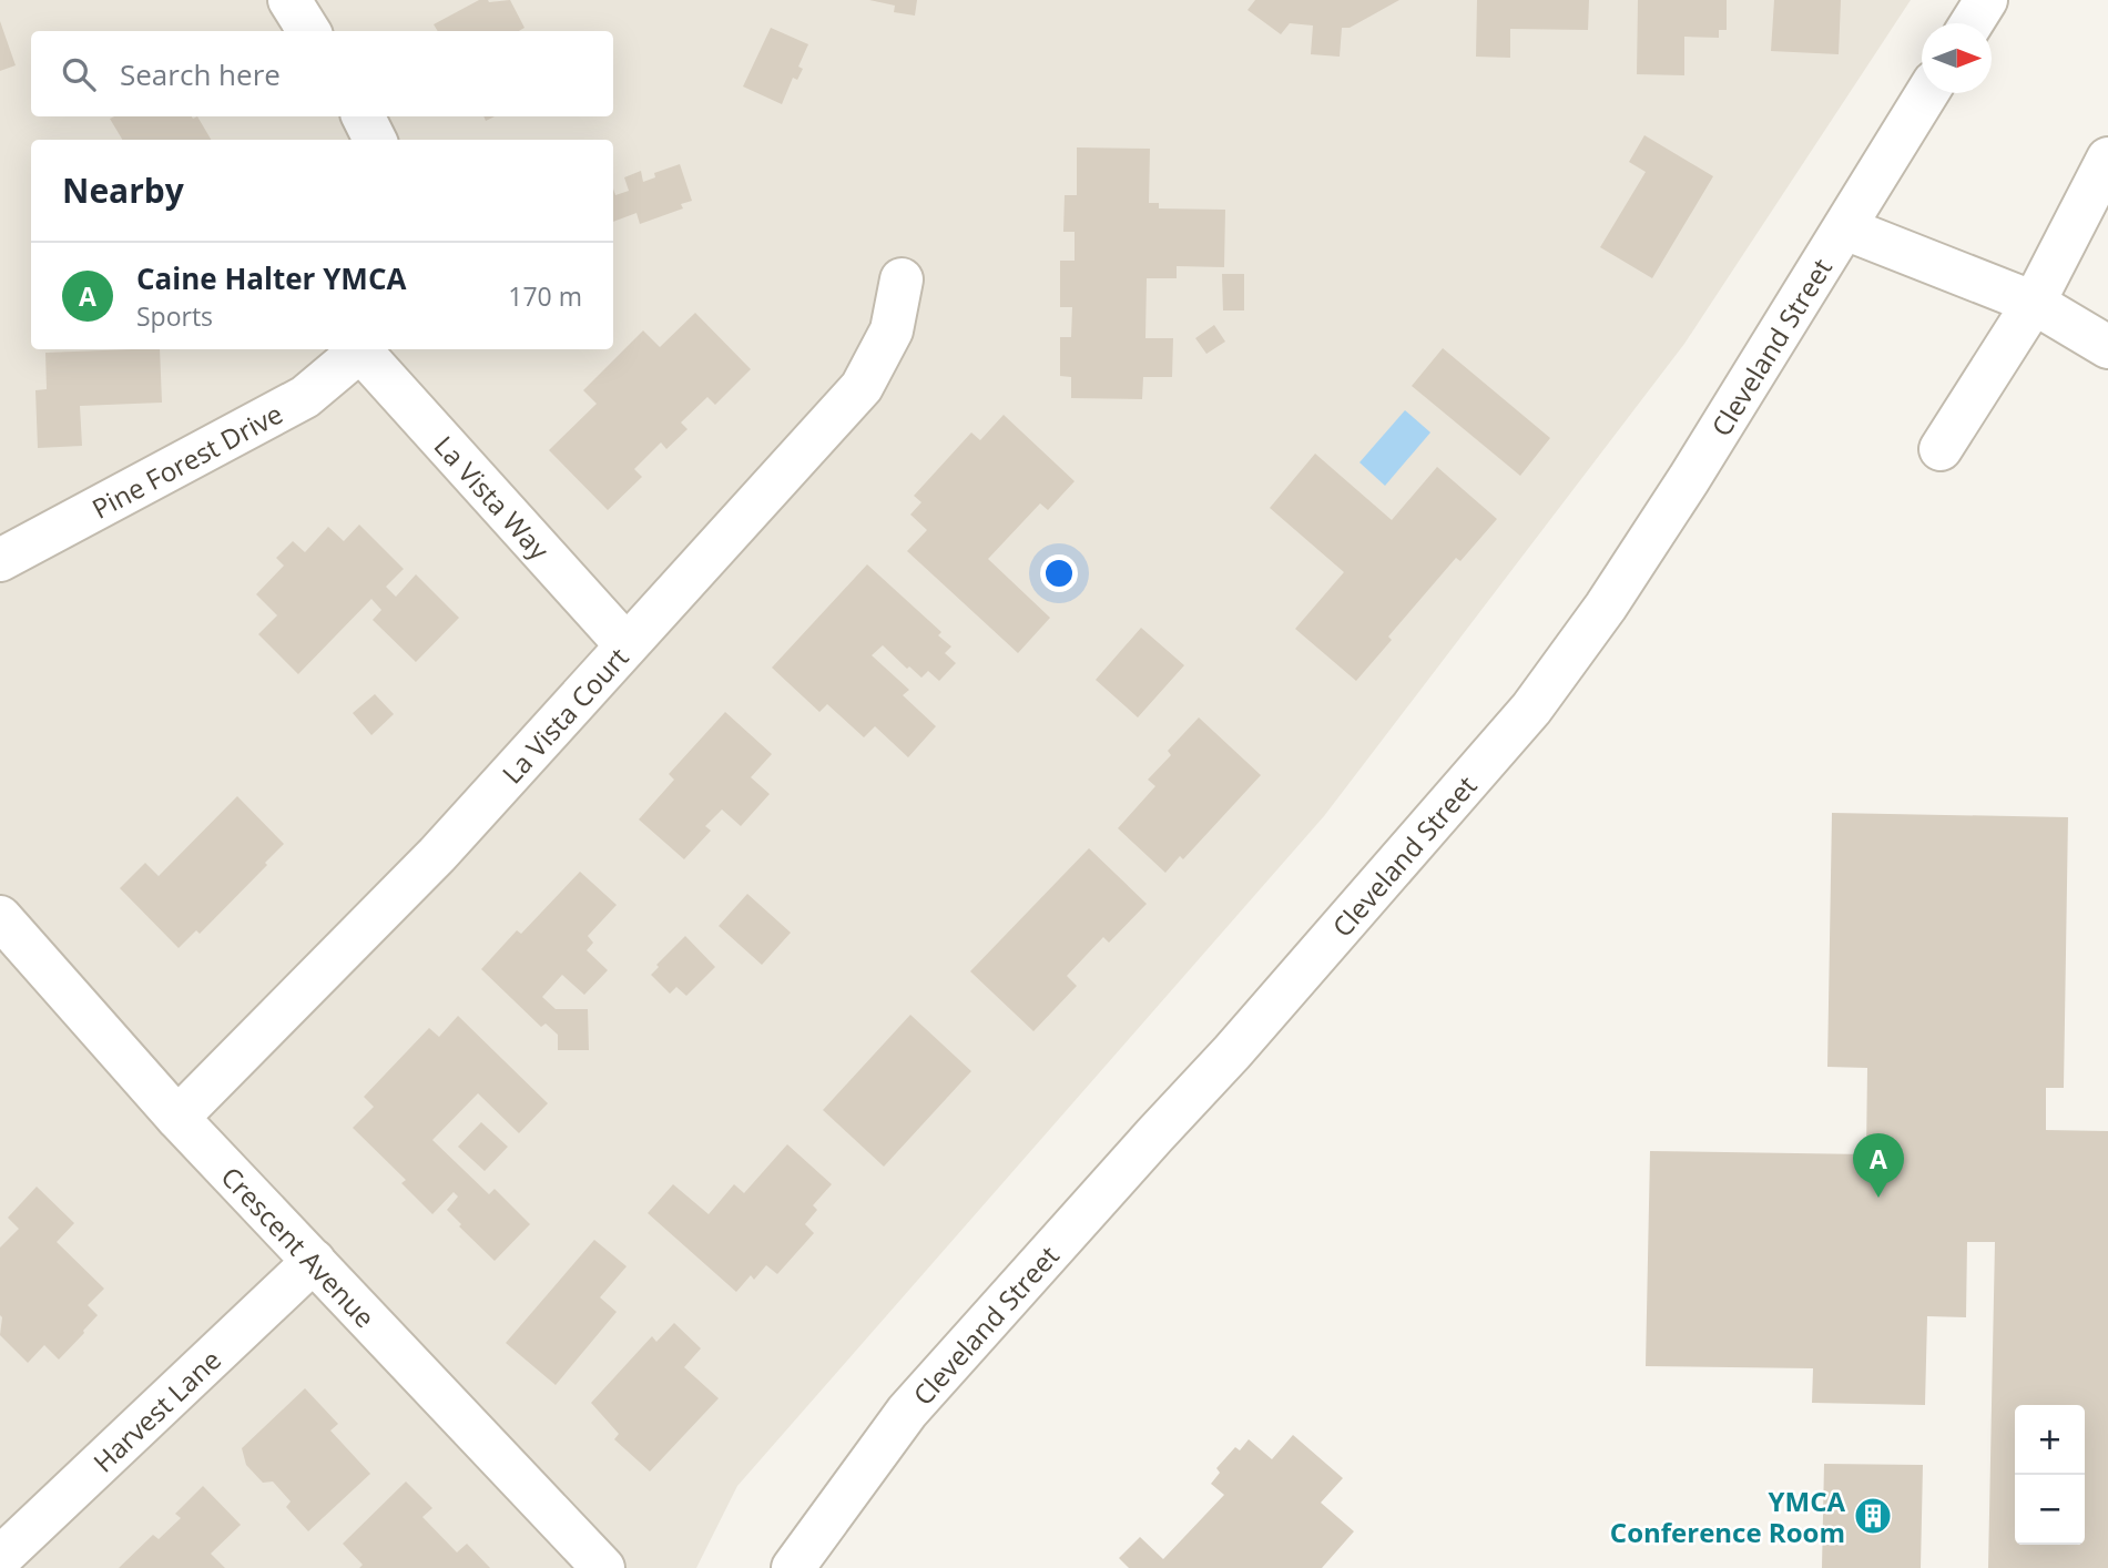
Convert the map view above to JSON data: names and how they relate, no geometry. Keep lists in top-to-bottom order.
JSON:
{
  "streets": {
    "street": [
      "Cleveland Street",
      "Pine Forest Drive",
      "La Vista Way",
      "La Vista Court",
      "Crescent Avenue",
      "Harvest Lane"
    ]
  },
  "crossings": [
    ["La Vista Way", "La Vista Court"],
    ["La Vista Court", "Crescent Avenue"],
    ["Crescent Avenue", "Harvest Lane"]
  ],
  "places": {
    "building": ["YMCA Conference Room"]
  },
  "north": "right",
  "page": {
    "search": "Search here",
    "heading": "Nearby",
    "list": [
      {
        "mark": "A",
        "name": "Caine Halter YMCA",
        "note": "Sports",
        "value": "170 m"
      }
    ],
    "pins": "A",
    "map_buttons": ["+", "−"]
  }
}
